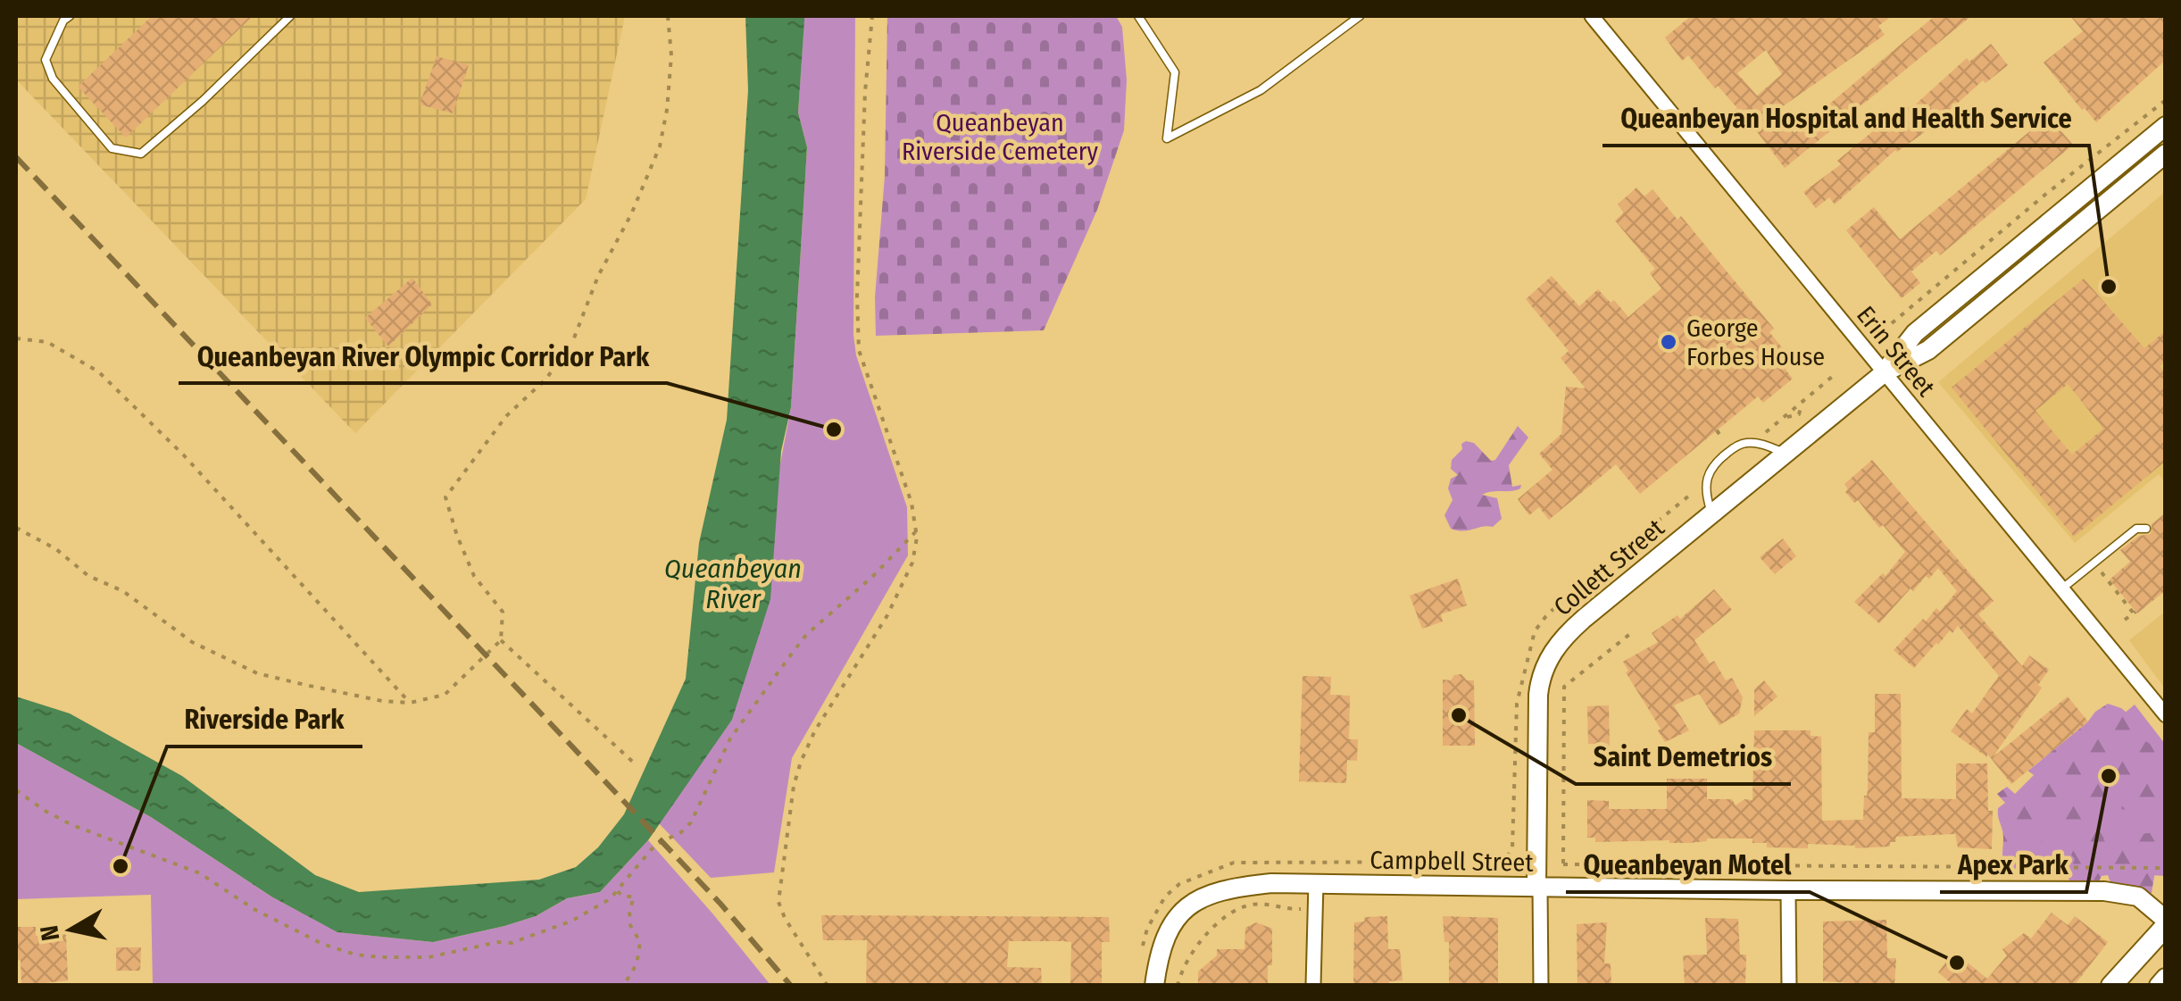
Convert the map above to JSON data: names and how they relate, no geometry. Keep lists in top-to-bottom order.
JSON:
{
  "streets": {
    "street": ["Erin Street", "Collett Street", "Campbell Street"]
  },
  "crossings": [
    ["Erin Street", "Collett Street"],
    ["Collett Street", "Campbell Street"]
  ],
  "water": ["Queanbeyan River"],
  "parks": ["Queanbeyan Riverside Cemetery"],
  "places": [
    "Queanbeyan Hospital and Health Service",
    "George Forbes House",
    "Queanbeyan River Olympic Corridor Park",
    "Saint Demetrios",
    "Apex Park",
    "Riverside Park",
    "Queanbeyan Motel"
  ],
  "north": "left"
}
